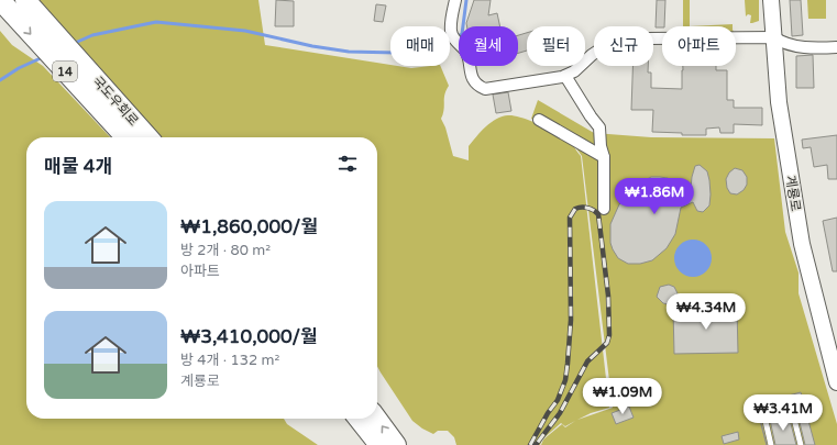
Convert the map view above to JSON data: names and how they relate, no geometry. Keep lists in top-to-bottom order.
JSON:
{
  "streets": {
    "highway": ["14", "국도우회로"],
    "street": ["계룡로"]
  },
  "page": {
    "chip": [
      "매매",
      "월세",
      "필터",
      "신규",
      "아파트"
    ],
    "heading": "매물 4개",
    "price": [
      "₩1.86M",
      "₩4.34M",
      "₩1.09M",
      "₩3.41M"
    ],
    "list": [
      {
        "name": "₩1,860,000/월",
        "note": "방 2개 · 80 m² · 아파트"
      },
      {
        "name": "₩3,410,000/월",
        "note": "방 4개 · 132 m² · 계룡로"
      }
    ]
  }
}
